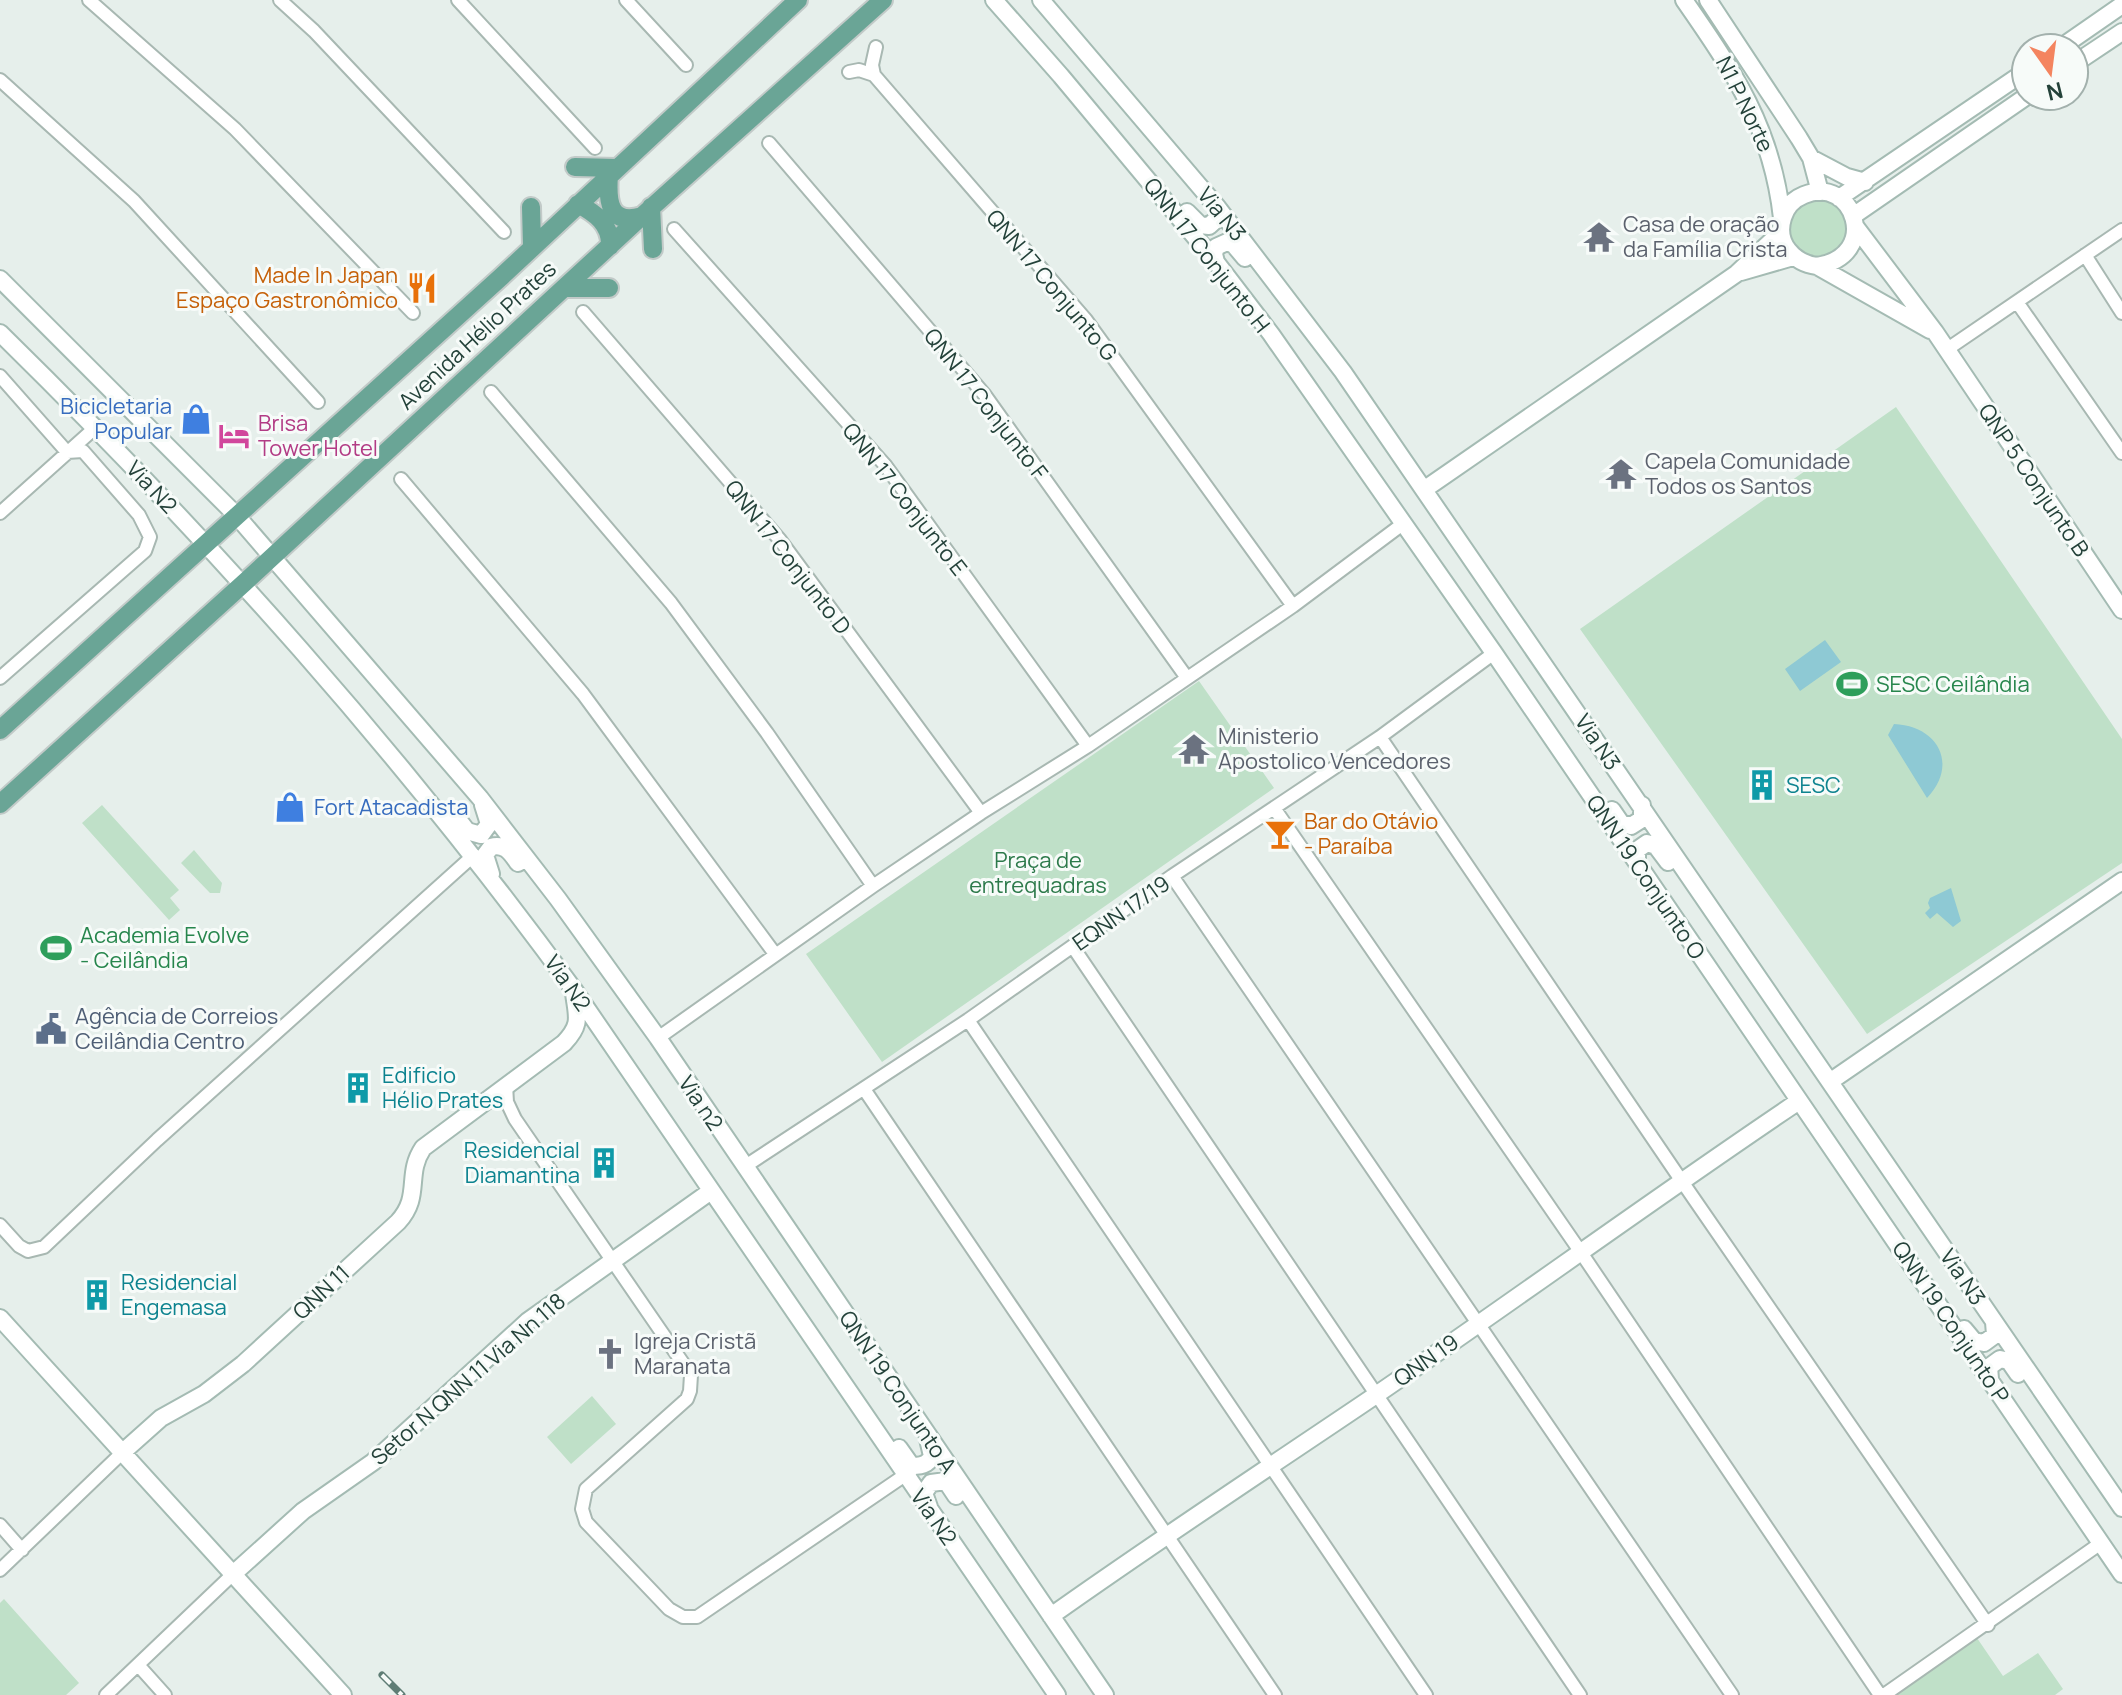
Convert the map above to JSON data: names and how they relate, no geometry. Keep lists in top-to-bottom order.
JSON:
{
  "streets": {
    "main road": [
      "N1 P Norte",
      "Via N3",
      "QNN 17 Conjunto H",
      "Avenida Hélio Prates",
      "QNP 5 Conjunto B",
      "Via N2",
      "QNN 19 Conjunto O",
      "Via n2",
      "QNN 11",
      "QNN 19 Conjunto P",
      "QNN 19",
      "Setor N QNN 11 Via Nn 118",
      "QNN 19 Conjunto A"
    ],
    "street": [
      "QNN 17 Conjunto G",
      "QNN 17 Conjunto F",
      "QNN 17 Conjunto E",
      "QNN 17 Conjunto D",
      "EQNN 17/19"
    ]
  },
  "crossings": [
    ["Avenida Hélio Prates", "Via N2"],
    ["Via N2", "Via n2"],
    ["Via N2", "QNN 11"],
    ["Via N2", "Setor N QNN 11 Via Nn 118"],
    ["QNN 19 Conjunto O", "EQNN 17/19"],
    ["QNN 19 Conjunto O", "QNN 19 Conjunto P"],
    ["QNN 19 Conjunto O", "QNN 19"],
    ["EQNN 17/19", "Via n2"],
    ["EQNN 17/19", "QNN 19 Conjunto A"],
    ["Via n2", "QNN 19 Conjunto A"],
    ["QNN 19 Conjunto P", "QNN 19"],
    ["QNN 19", "QNN 19 Conjunto A"]
  ],
  "parks": ["Praça de entrequadras"],
  "places": {
    "temple": ["Casa de oração da Família Crista", "Capela Comunidade Todos os Santos", "Ministerio Apostolico Vencedores"],
    "restaurant": ["Made In Japan Espaço Gastronômico"],
    "shop": ["Bicicletaria Popular", "Fort Atacadista"],
    "hotel": ["Brisa Tower Hotel"],
    "sports": ["SESC Ceilândia", "Academia Evolve - Ceilândia"],
    "building": [
      "SESC",
      "Edificio Hélio Prates",
      "Residencial Diamantina",
      "Residencial Engemasa"
    ],
    "bar": ["Bar do Otávio - Paraíba"],
    "public building": ["Agência de Correios Ceilândia Centro"],
    "church": ["Igreja Cristã Maranata"]
  },
  "north": "bottom"
}
